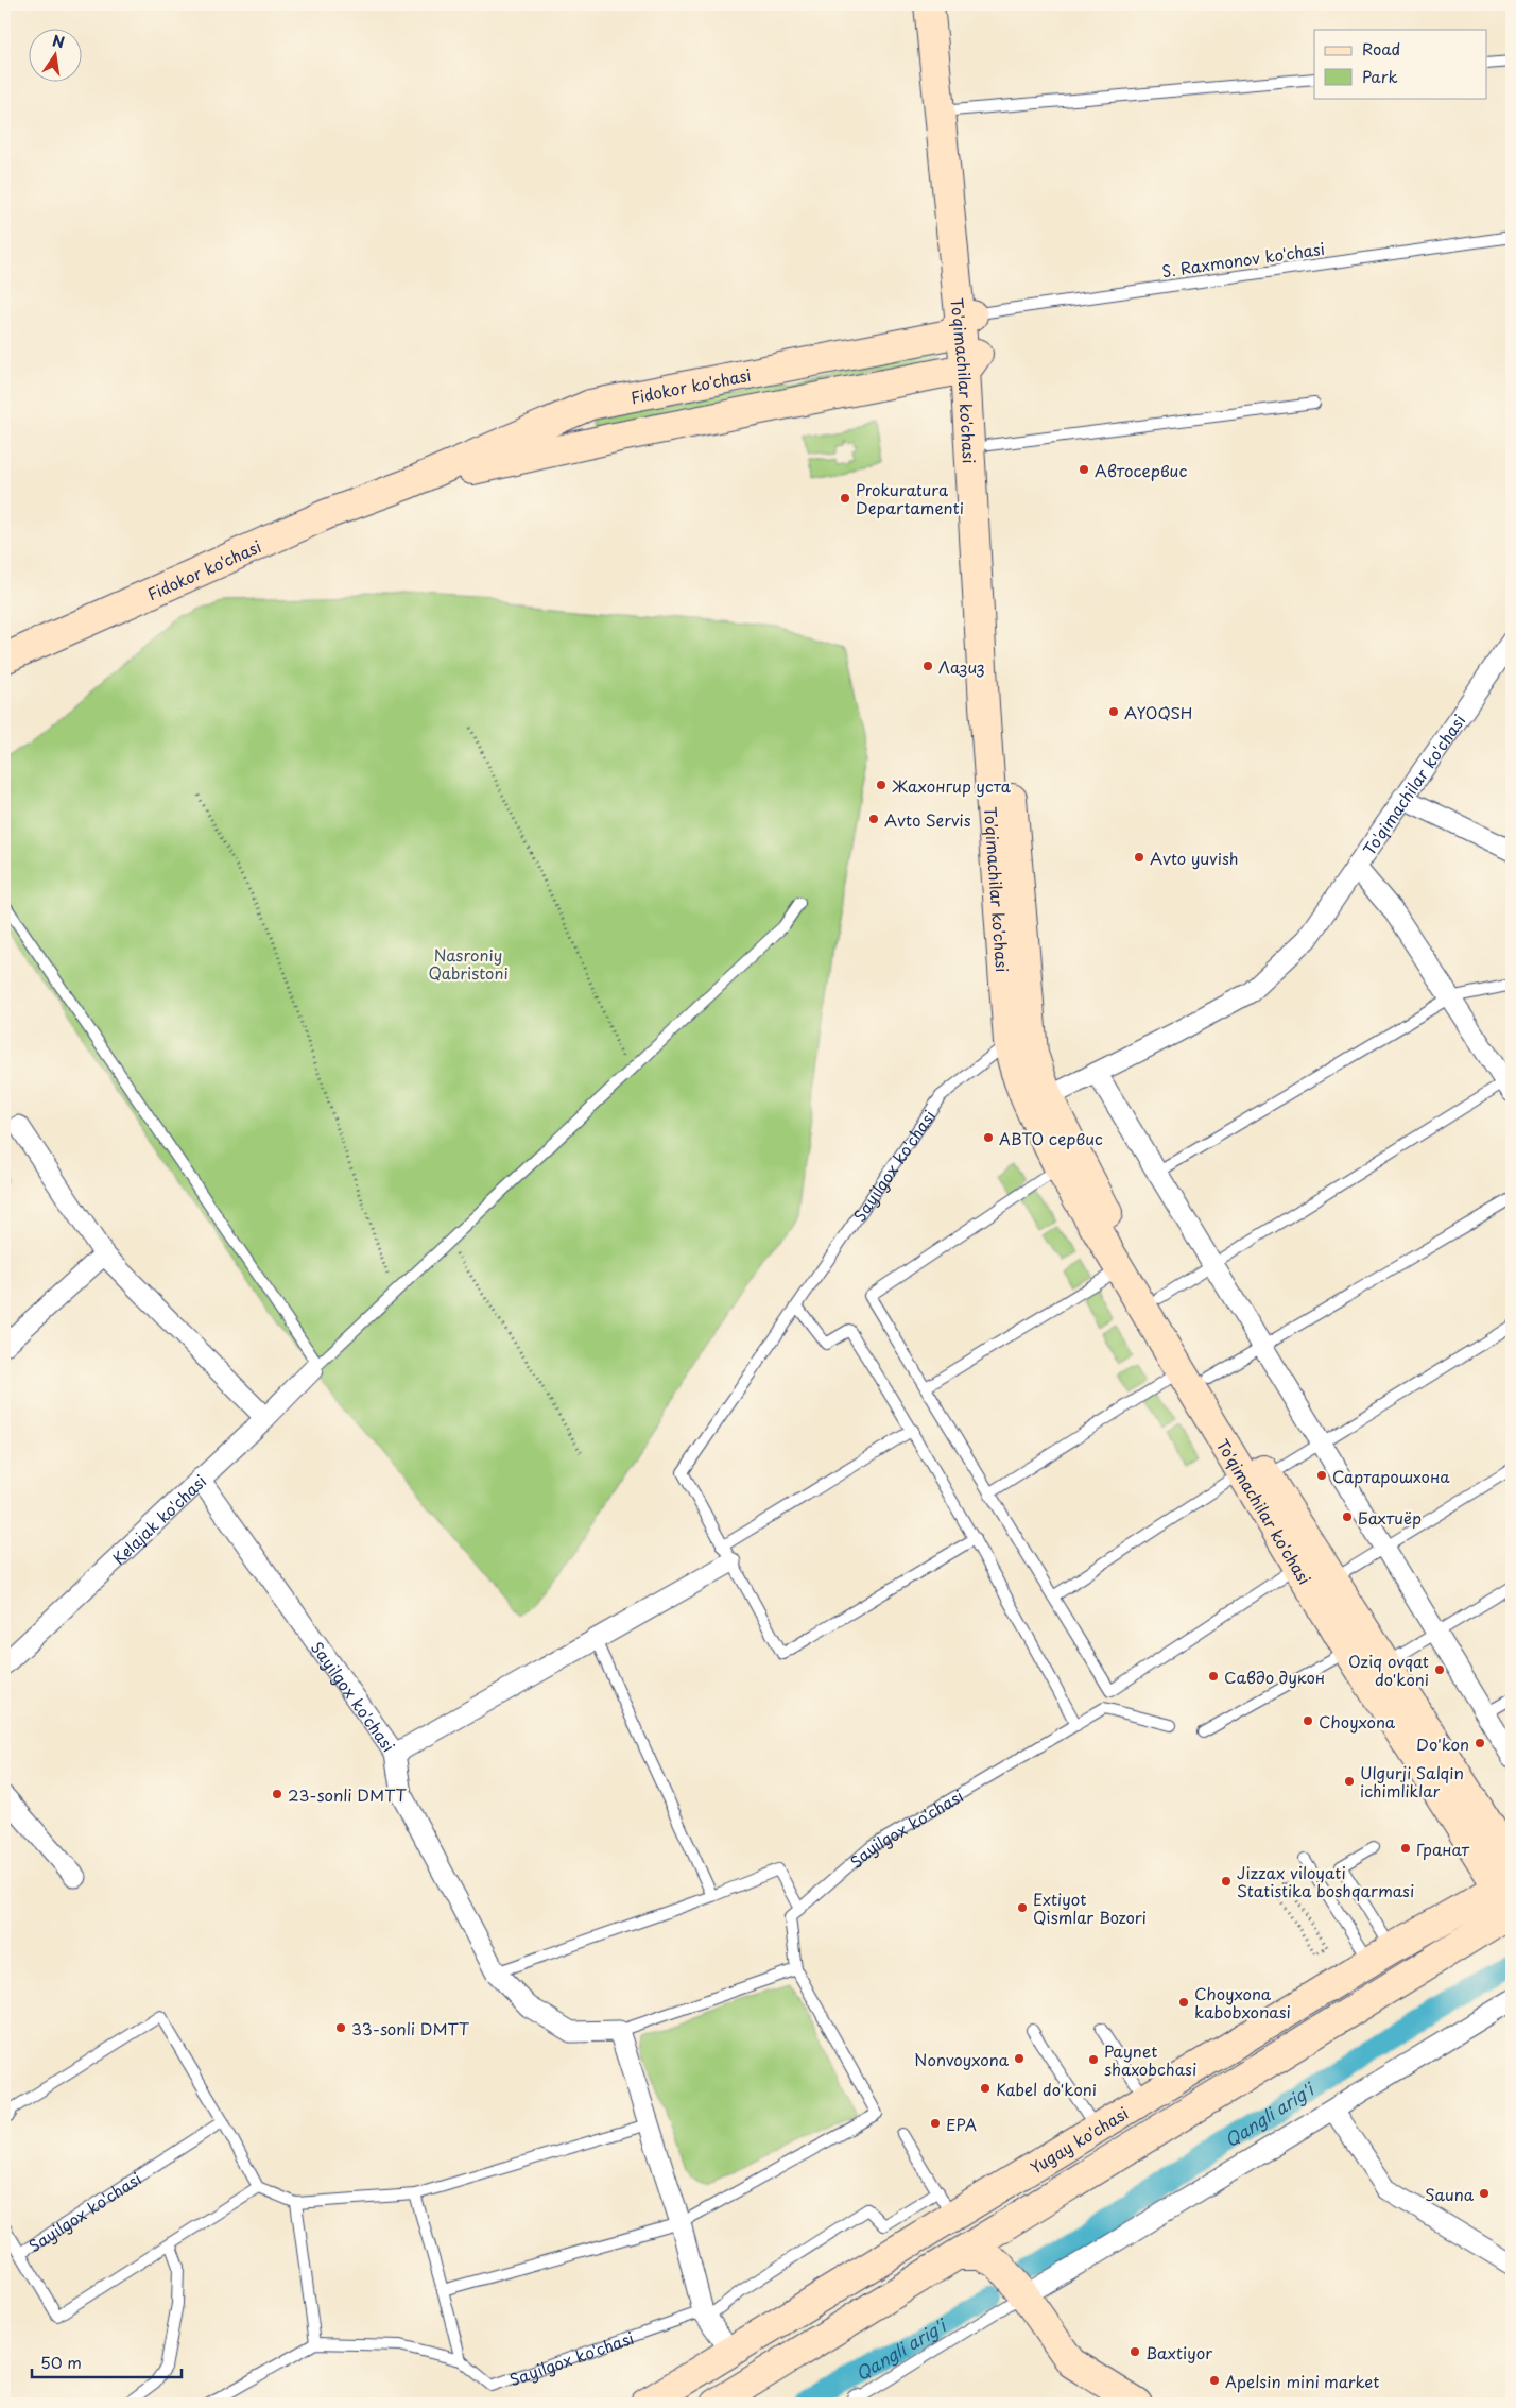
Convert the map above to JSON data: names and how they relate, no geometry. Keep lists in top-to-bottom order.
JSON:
{
  "streets": {
    "main road": ["To'qimachilar ko'chasi", "Fidokor ko'chasi", "Yugay ko'chasi"],
    "street": ["Sayilgox ko'chasi", "Kelajak ko'chasi"],
    "lane": ["S. Raxmonov ko'chasi"]
  },
  "crossings": [
    ["S. Raxmonov ko'chasi", "To'qimachilar ko'chasi"],
    ["S. Raxmonov ko'chasi", "Fidokor ko'chasi"],
    ["To'qimachilar ko'chasi", "Fidokor ko'chasi"],
    ["To'qimachilar ko'chasi", "Sayilgox ko'chasi"],
    ["To'qimachilar ko'chasi", "Yugay ko'chasi"],
    ["Sayilgox ko'chasi", "Kelajak ko'chasi"]
  ],
  "water": ["Qangli arig'i"],
  "parks": ["Nasroniy Qabristoni"],
  "places": [
    "Автосервис",
    "Prokuratura Departamenti",
    "Лазиз",
    "AYOQSH",
    "Жахонгир уста",
    "Avto Servis",
    "Avto yuvish",
    "АВТО сервис",
    "Сартарошхона",
    "Бахтиёр",
    "Oziq ovqat do'koni",
    "Cавдо дукон",
    "Choyxona",
    "Do'kon",
    "Ulgurji Salqin ichimliklar",
    "23-sonli DMTT",
    "Гранат",
    "Jizzax viloyati Statistika boshqarmasi",
    "Extiyot Qismlar Bozori",
    "Choyxona kabobxonasi",
    "33-sonli DMTT",
    "Nonvoyxona",
    "Paynet shaxobchasi",
    "Kabel do'koni",
    "EPA",
    "Sauna",
    "Baxtiyor",
    "Apelsin mini market"
  ],
  "legend": ["Road", "Park"],
  "scale_bar": "50 m",
  "north": "top"
}
